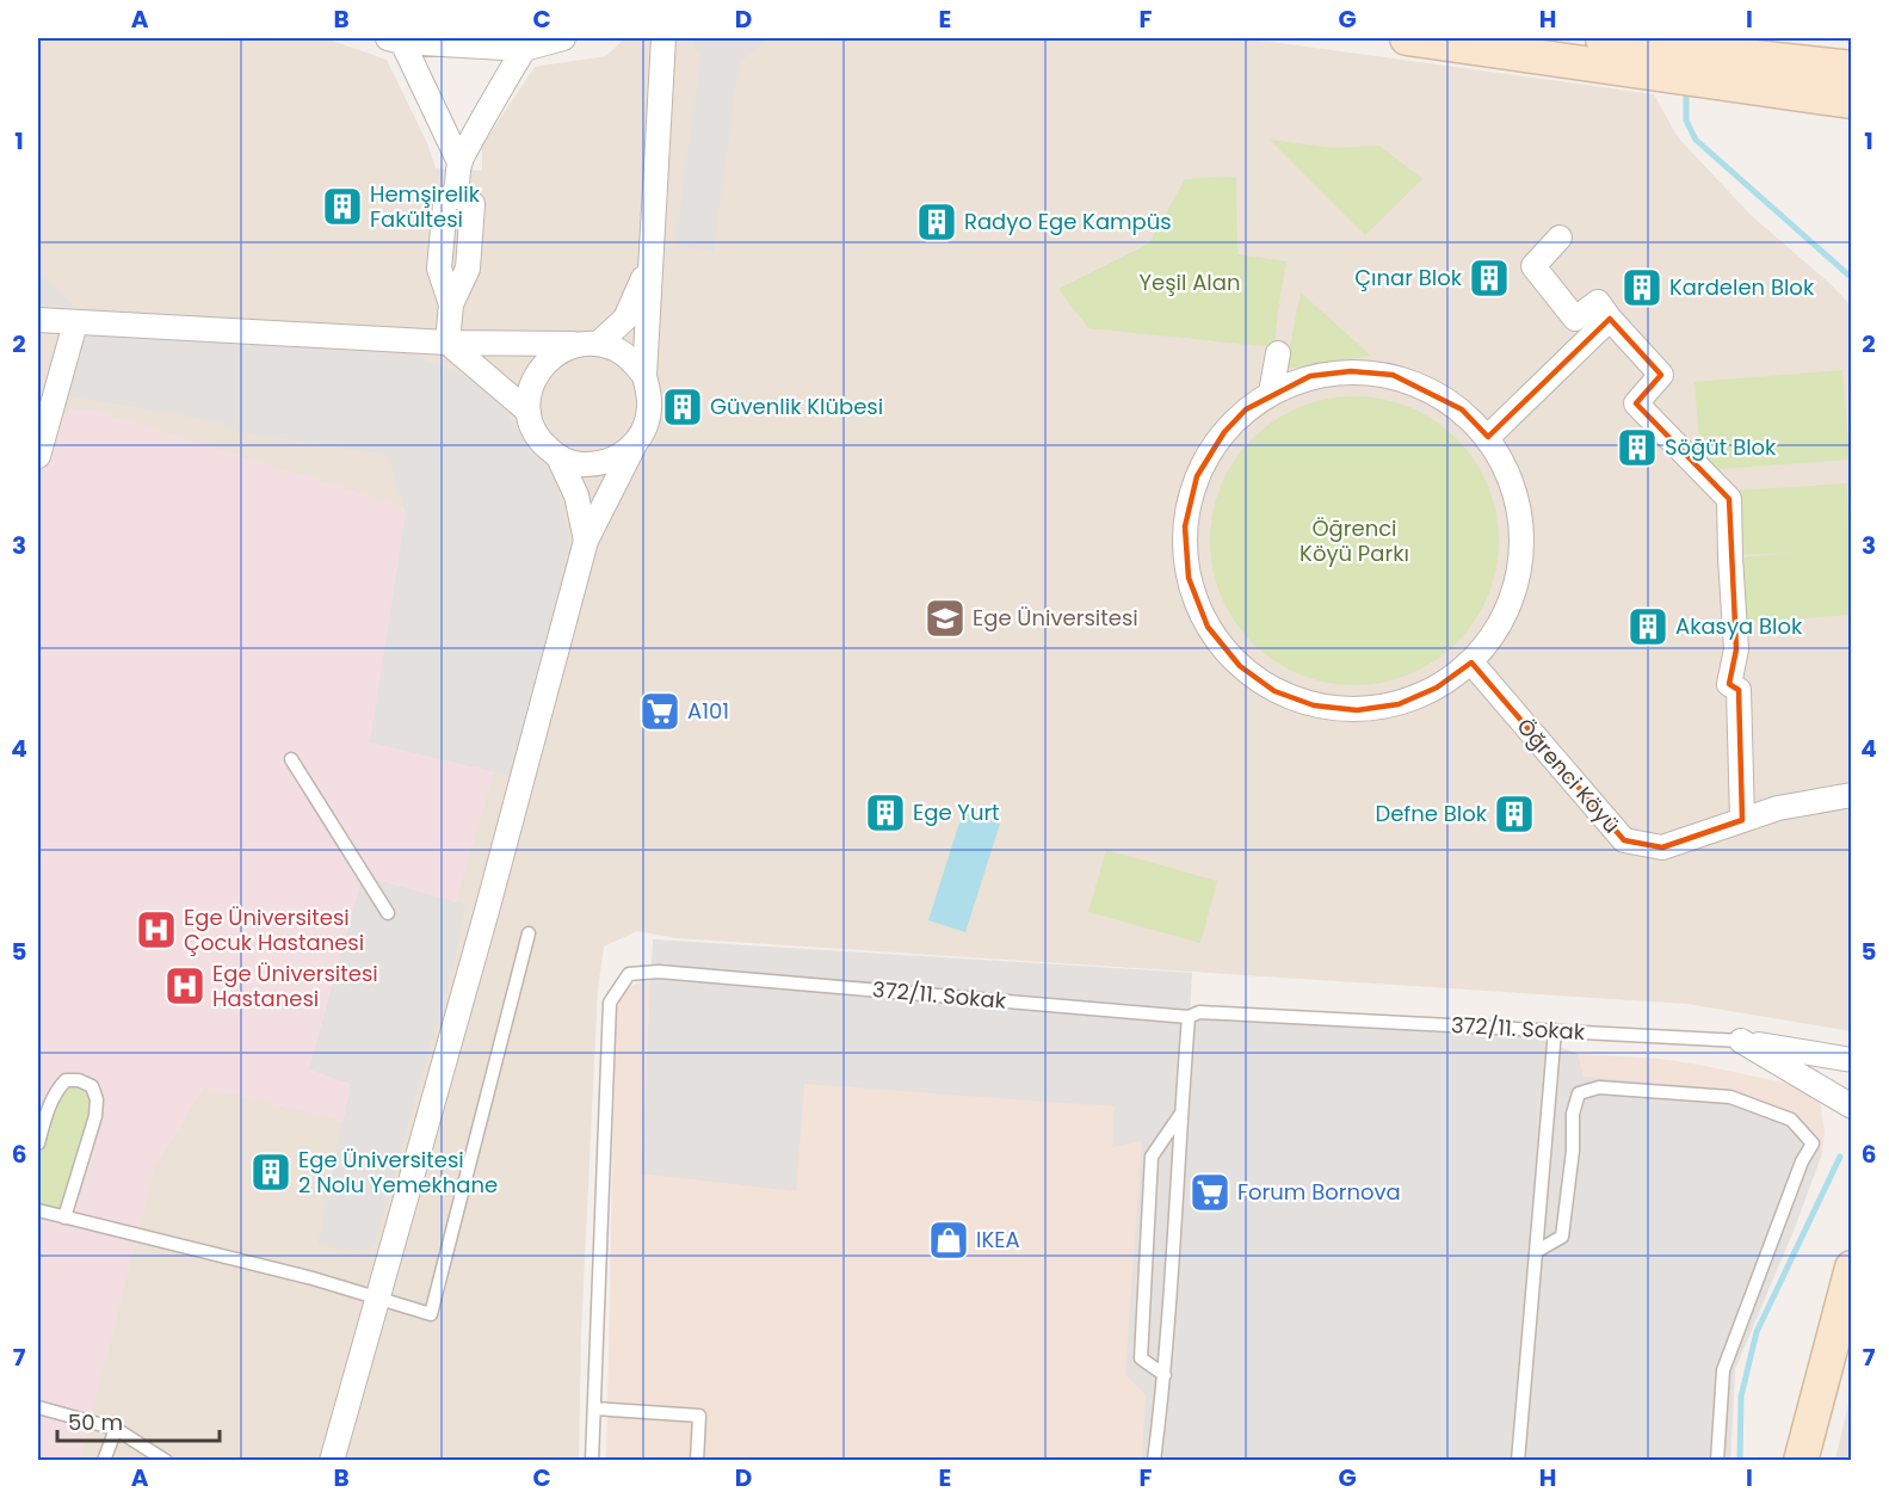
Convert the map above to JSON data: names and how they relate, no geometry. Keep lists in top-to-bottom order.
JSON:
{
  "streets": {
    "street": ["Öğrenci Köyü", "372/11. Sokak"]
  },
  "parks": ["Yeşil Alan", "Öğrenci Köyü Parkı"],
  "places": {
    "building": [
      "Hemşirelik Fakültesi",
      "Radyo Ege Kampüs",
      "Çınar Blok",
      "Kardelen Blok",
      "Güvenlik Klübesi",
      "Söğüt Blok",
      "Akasya Blok",
      "Ege Yurt",
      "Defne Blok",
      "Ege Üniversitesi 2 Nolu Yemekhane"
    ],
    "school or university": ["Ege Üniversitesi"],
    "supermarket": ["A101", "Forum Bornova"],
    "hospital": ["Ege Üniversitesi Çocuk Hastanesi", "Ege Üniversitesi Hastanesi"],
    "shop": ["IKEA"]
  },
  "scale_bar": "50 m",
  "grid": {
    "columns": [
      "A",
      "B",
      "C",
      "D",
      "E",
      "F",
      "G",
      "H",
      "I"
    ],
    "rows": [
      "1",
      "2",
      "3",
      "4",
      "5",
      "6",
      "7"
    ]
  }
}
